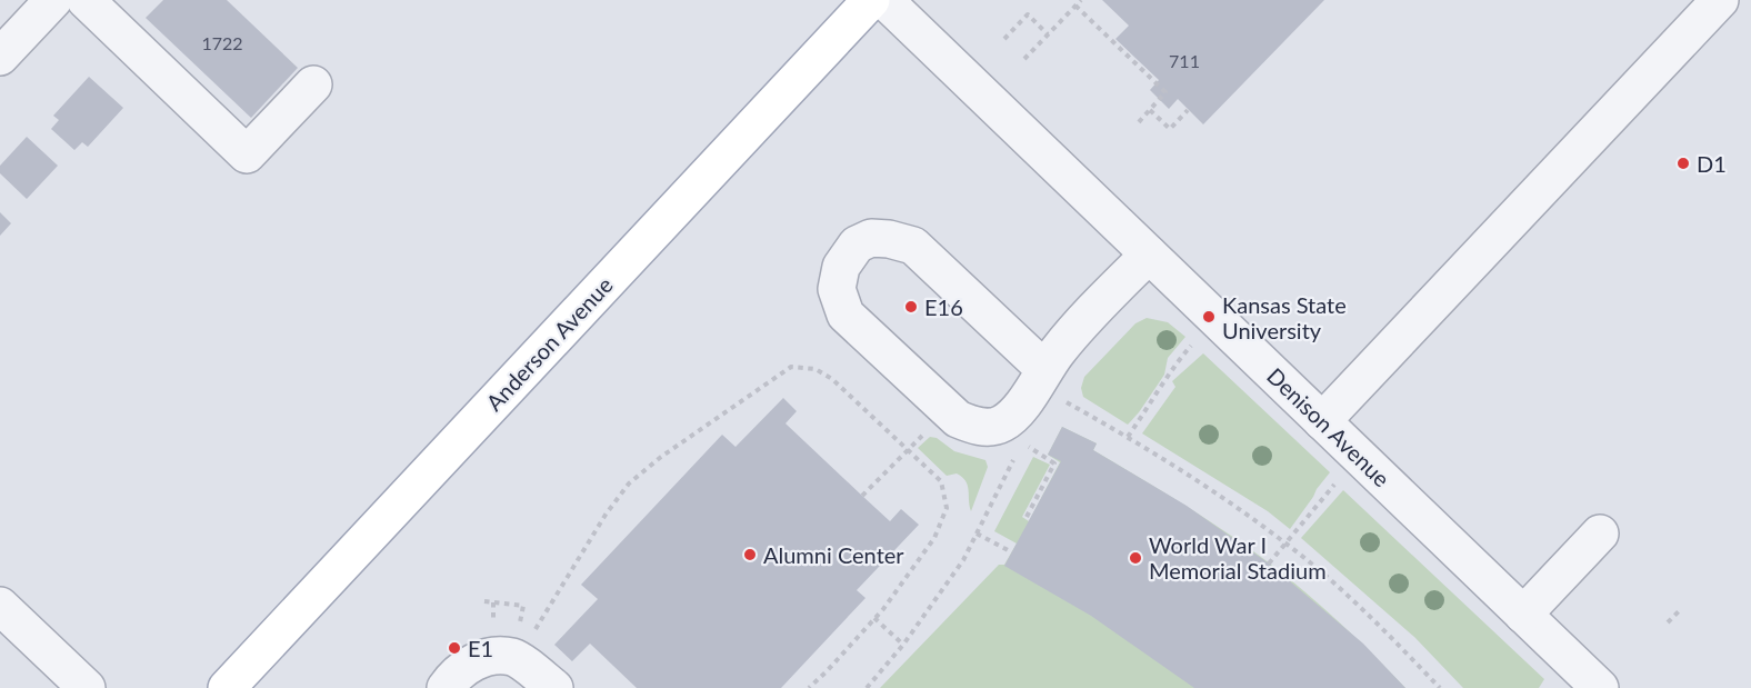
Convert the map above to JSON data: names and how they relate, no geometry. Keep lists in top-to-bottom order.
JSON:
{
  "streets": {
    "main road": ["Anderson Avenue"],
    "street": ["Denison Avenue"]
  },
  "places": [
    "D1",
    "E16",
    "Kansas State University",
    "Alumni Center",
    "World War I Memorial Stadium",
    "E1"
  ],
  "house_numbers": ["1722", "711"]
}
